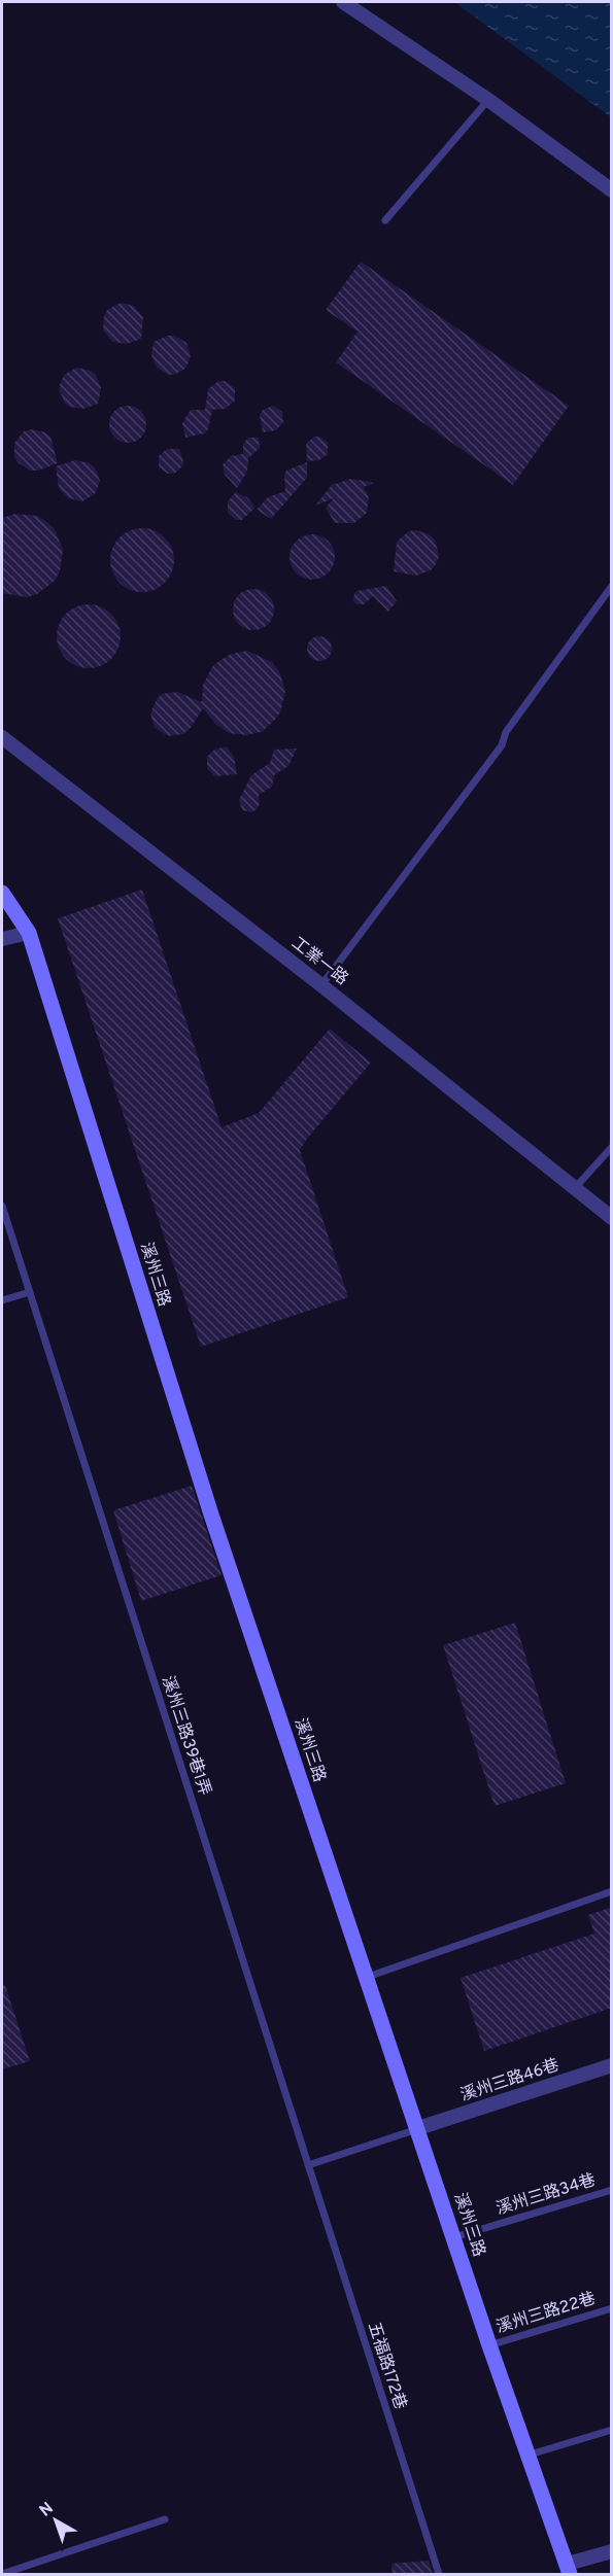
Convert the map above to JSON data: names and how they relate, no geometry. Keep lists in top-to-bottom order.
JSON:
{
  "streets": {
    "street": ["工業一路", "溪州三路", "溪州三路46巷"],
    "lane": [
      "溪州三路39巷1弄",
      "溪州三路34巷",
      "溪州三路22巷",
      "五福路172巷"
    ]
  },
  "crossings": [
    ["溪州三路", "溪州三路46巷"],
    ["溪州三路", "溪州三路34巷"],
    ["溪州三路", "溪州三路22巷"],
    ["溪州三路39巷1弄", "五福路172巷"]
  ],
  "north": "top left"
}
